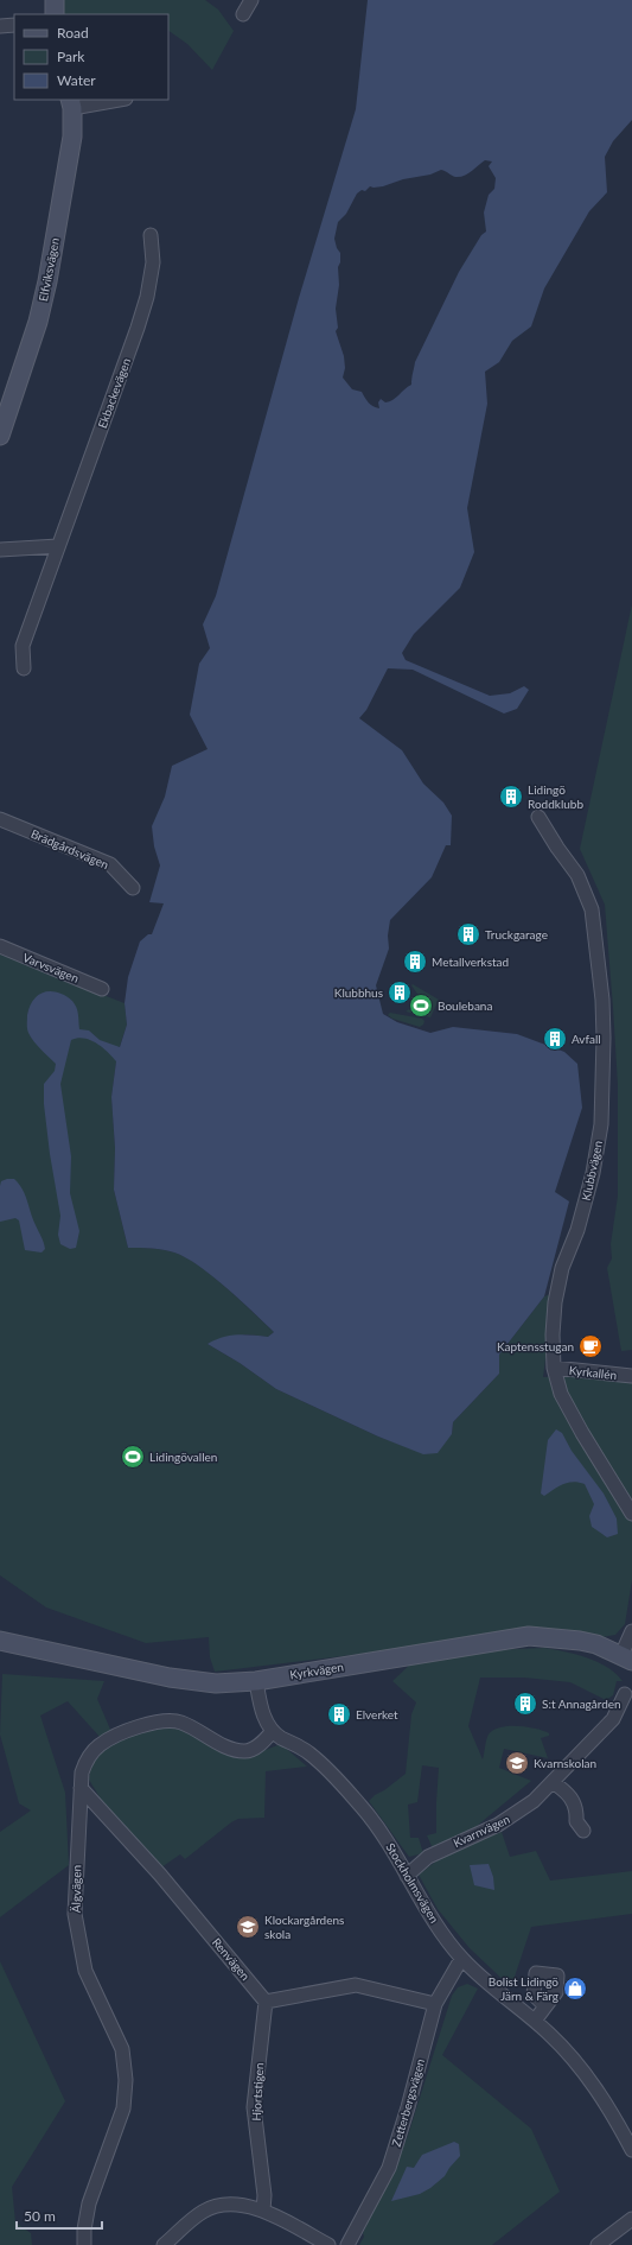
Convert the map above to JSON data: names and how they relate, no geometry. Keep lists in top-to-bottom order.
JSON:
{
  "streets": {
    "street": [
      "Elfviksvägen",
      "Ekbackevägen",
      "Brädgårdsvägen",
      "Varvsvägen",
      "Klubbvägen",
      "Kyrkallén",
      "Kyrkvägen",
      "Kvarnvägen",
      "Stockholmsvägen",
      "Älgvägen",
      "Renvägen",
      "Hjortstigen",
      "Zetterbergsvägen"
    ]
  },
  "crossings": [
    ["Klubbvägen", "Kyrkallén"],
    ["Kvarnvägen", "Stockholmsvägen"],
    ["Stockholmsvägen", "Älgvägen"],
    ["Stockholmsvägen", "Zetterbergsvägen"],
    ["Älgvägen", "Renvägen"],
    ["Renvägen", "Hjortstigen"]
  ],
  "places": {
    "building": [
      "Lidingö Roddklubb",
      "Truckgarage",
      "Metallverkstad",
      "Klubbhus",
      "Avfall",
      "S:t Annagården",
      "Elverket"
    ],
    "sports": ["Boulebana", "Lidingövallen"],
    "cafe": ["Kaptensstugan"],
    "school or university": ["Kvarnskolan", "Klockargårdens skola"],
    "shop": ["Bolist Lidingö Järn & Färg"]
  },
  "legend": ["Road", "Park", "Water"],
  "scale_bar": "50 m"
}
